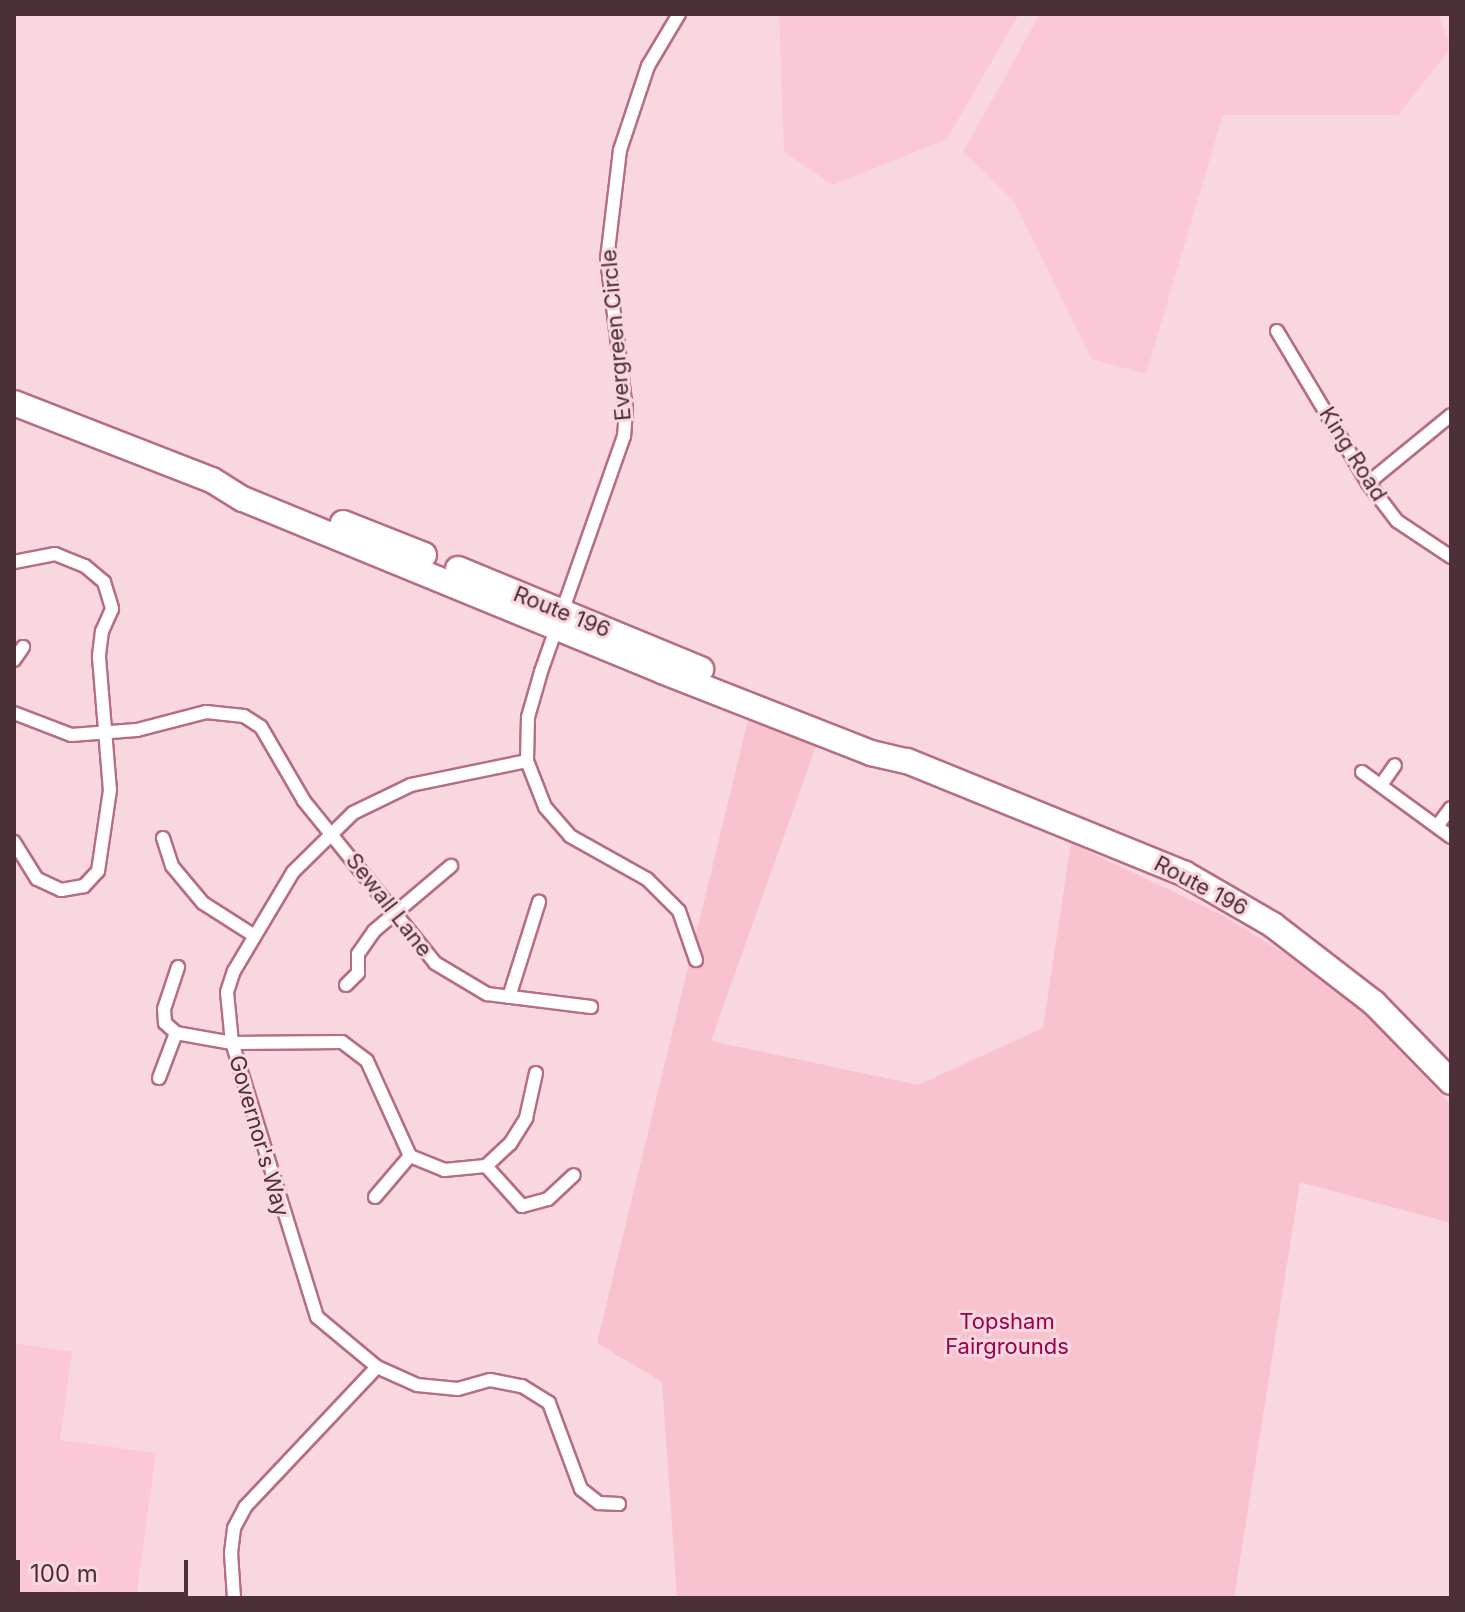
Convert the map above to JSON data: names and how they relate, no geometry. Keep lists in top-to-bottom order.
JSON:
{
  "streets": {
    "highway": ["Route 196"],
    "street": [
      "Evergreen Circle",
      "King Road",
      "Sewall Lane",
      "Governor's Way"
    ]
  },
  "crossings": [
    ["Evergreen Circle", "Route 196"],
    ["Evergreen Circle", "Governor's Way"],
    ["Sewall Lane", "Governor's Way"]
  ],
  "parks": ["Topsham Fairgrounds"],
  "scale_bar": "100 m"
}
